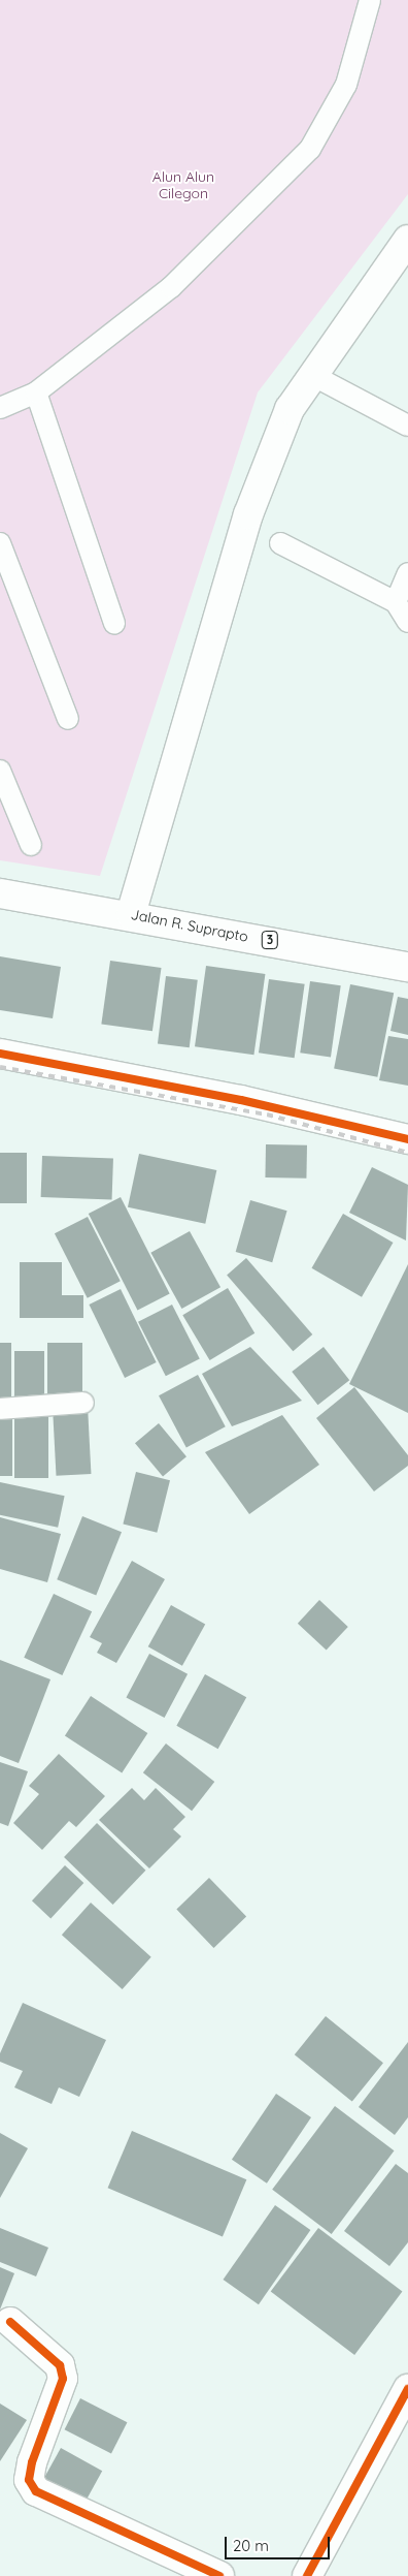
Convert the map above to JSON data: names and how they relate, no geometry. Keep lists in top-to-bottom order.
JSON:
{
  "streets": {
    "main road": ["Jalan R. Suprapto", "3"]
  },
  "parks": ["Alun Alun Cilegon"],
  "scale_bar": "20 m"
}
